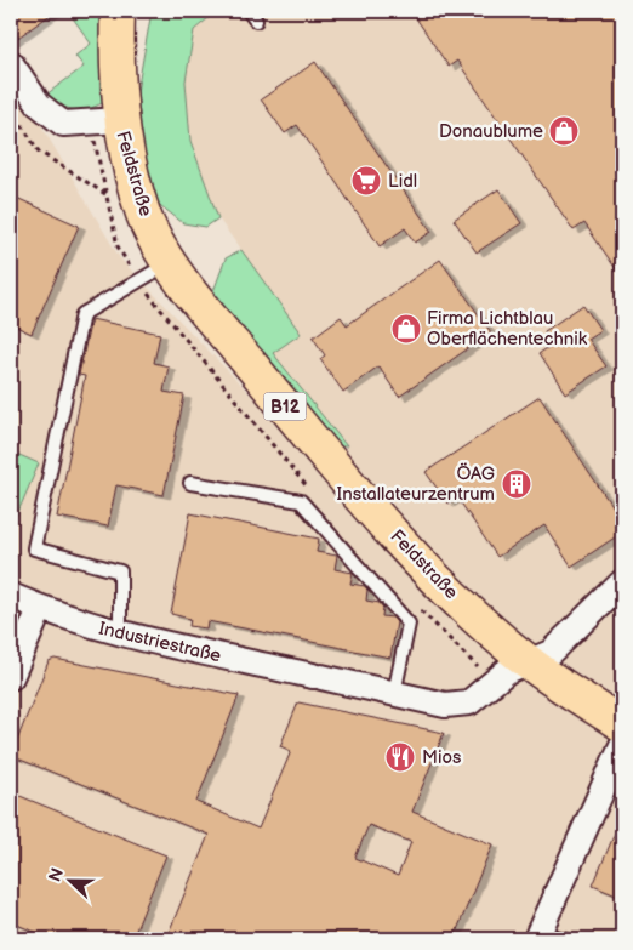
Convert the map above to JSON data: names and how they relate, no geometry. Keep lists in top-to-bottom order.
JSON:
{
  "streets": {
    "main road": ["Feldstraße", "B12"],
    "street": ["Industriestraße"]
  },
  "crossings": [
    ["Feldstraße", "Industriestraße"]
  ],
  "places": {
    "shop": ["Donaublume", "Firma Lichtblau Oberflächentechnik"],
    "supermarket": ["Lidl"],
    "building": ["ÖAG Installateurzentrum"],
    "restaurant": ["Mios"]
  },
  "north": "left"
}
